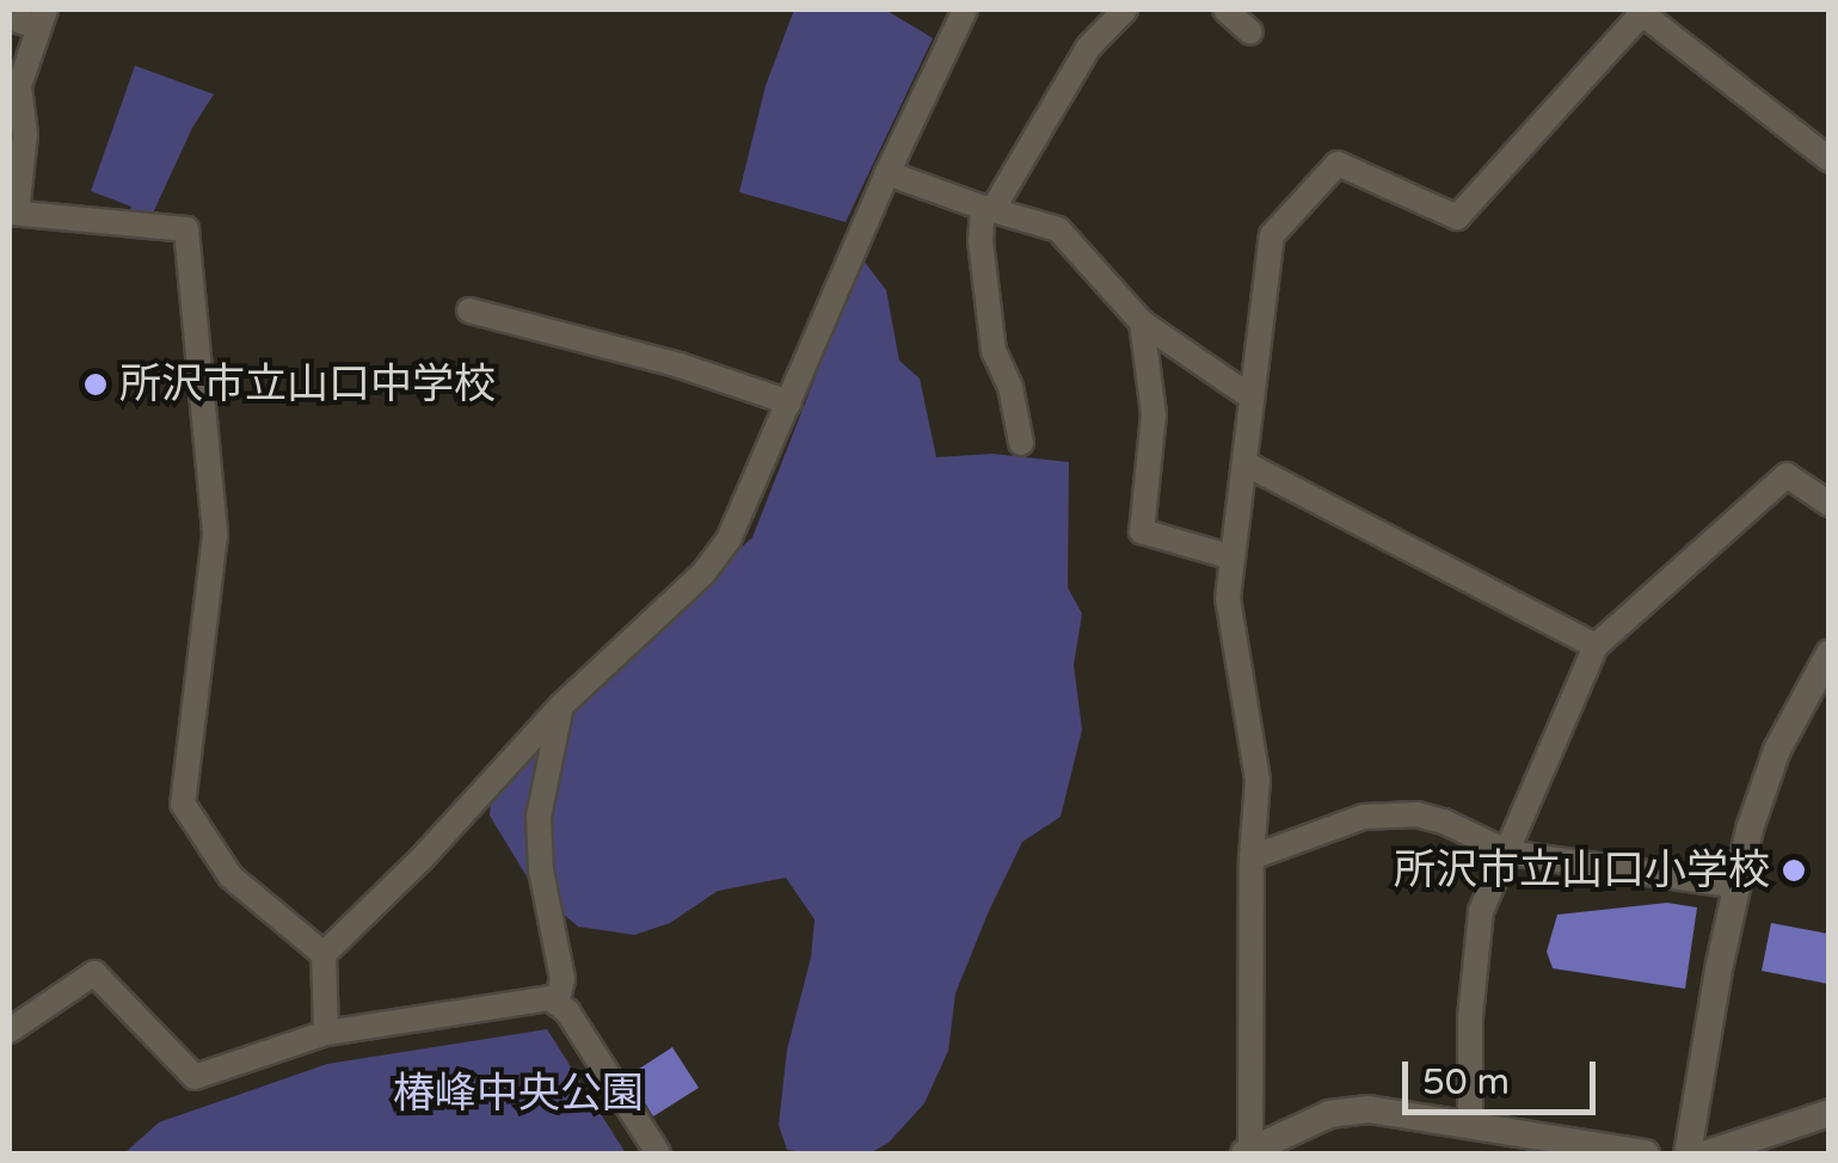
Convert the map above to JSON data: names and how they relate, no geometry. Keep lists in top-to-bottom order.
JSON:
{
  "parks": ["椿峰中央公園"],
  "places": ["所沢市立山口中学校", "所沢市立山口小学校"],
  "scale_bar": "50 m"
}
